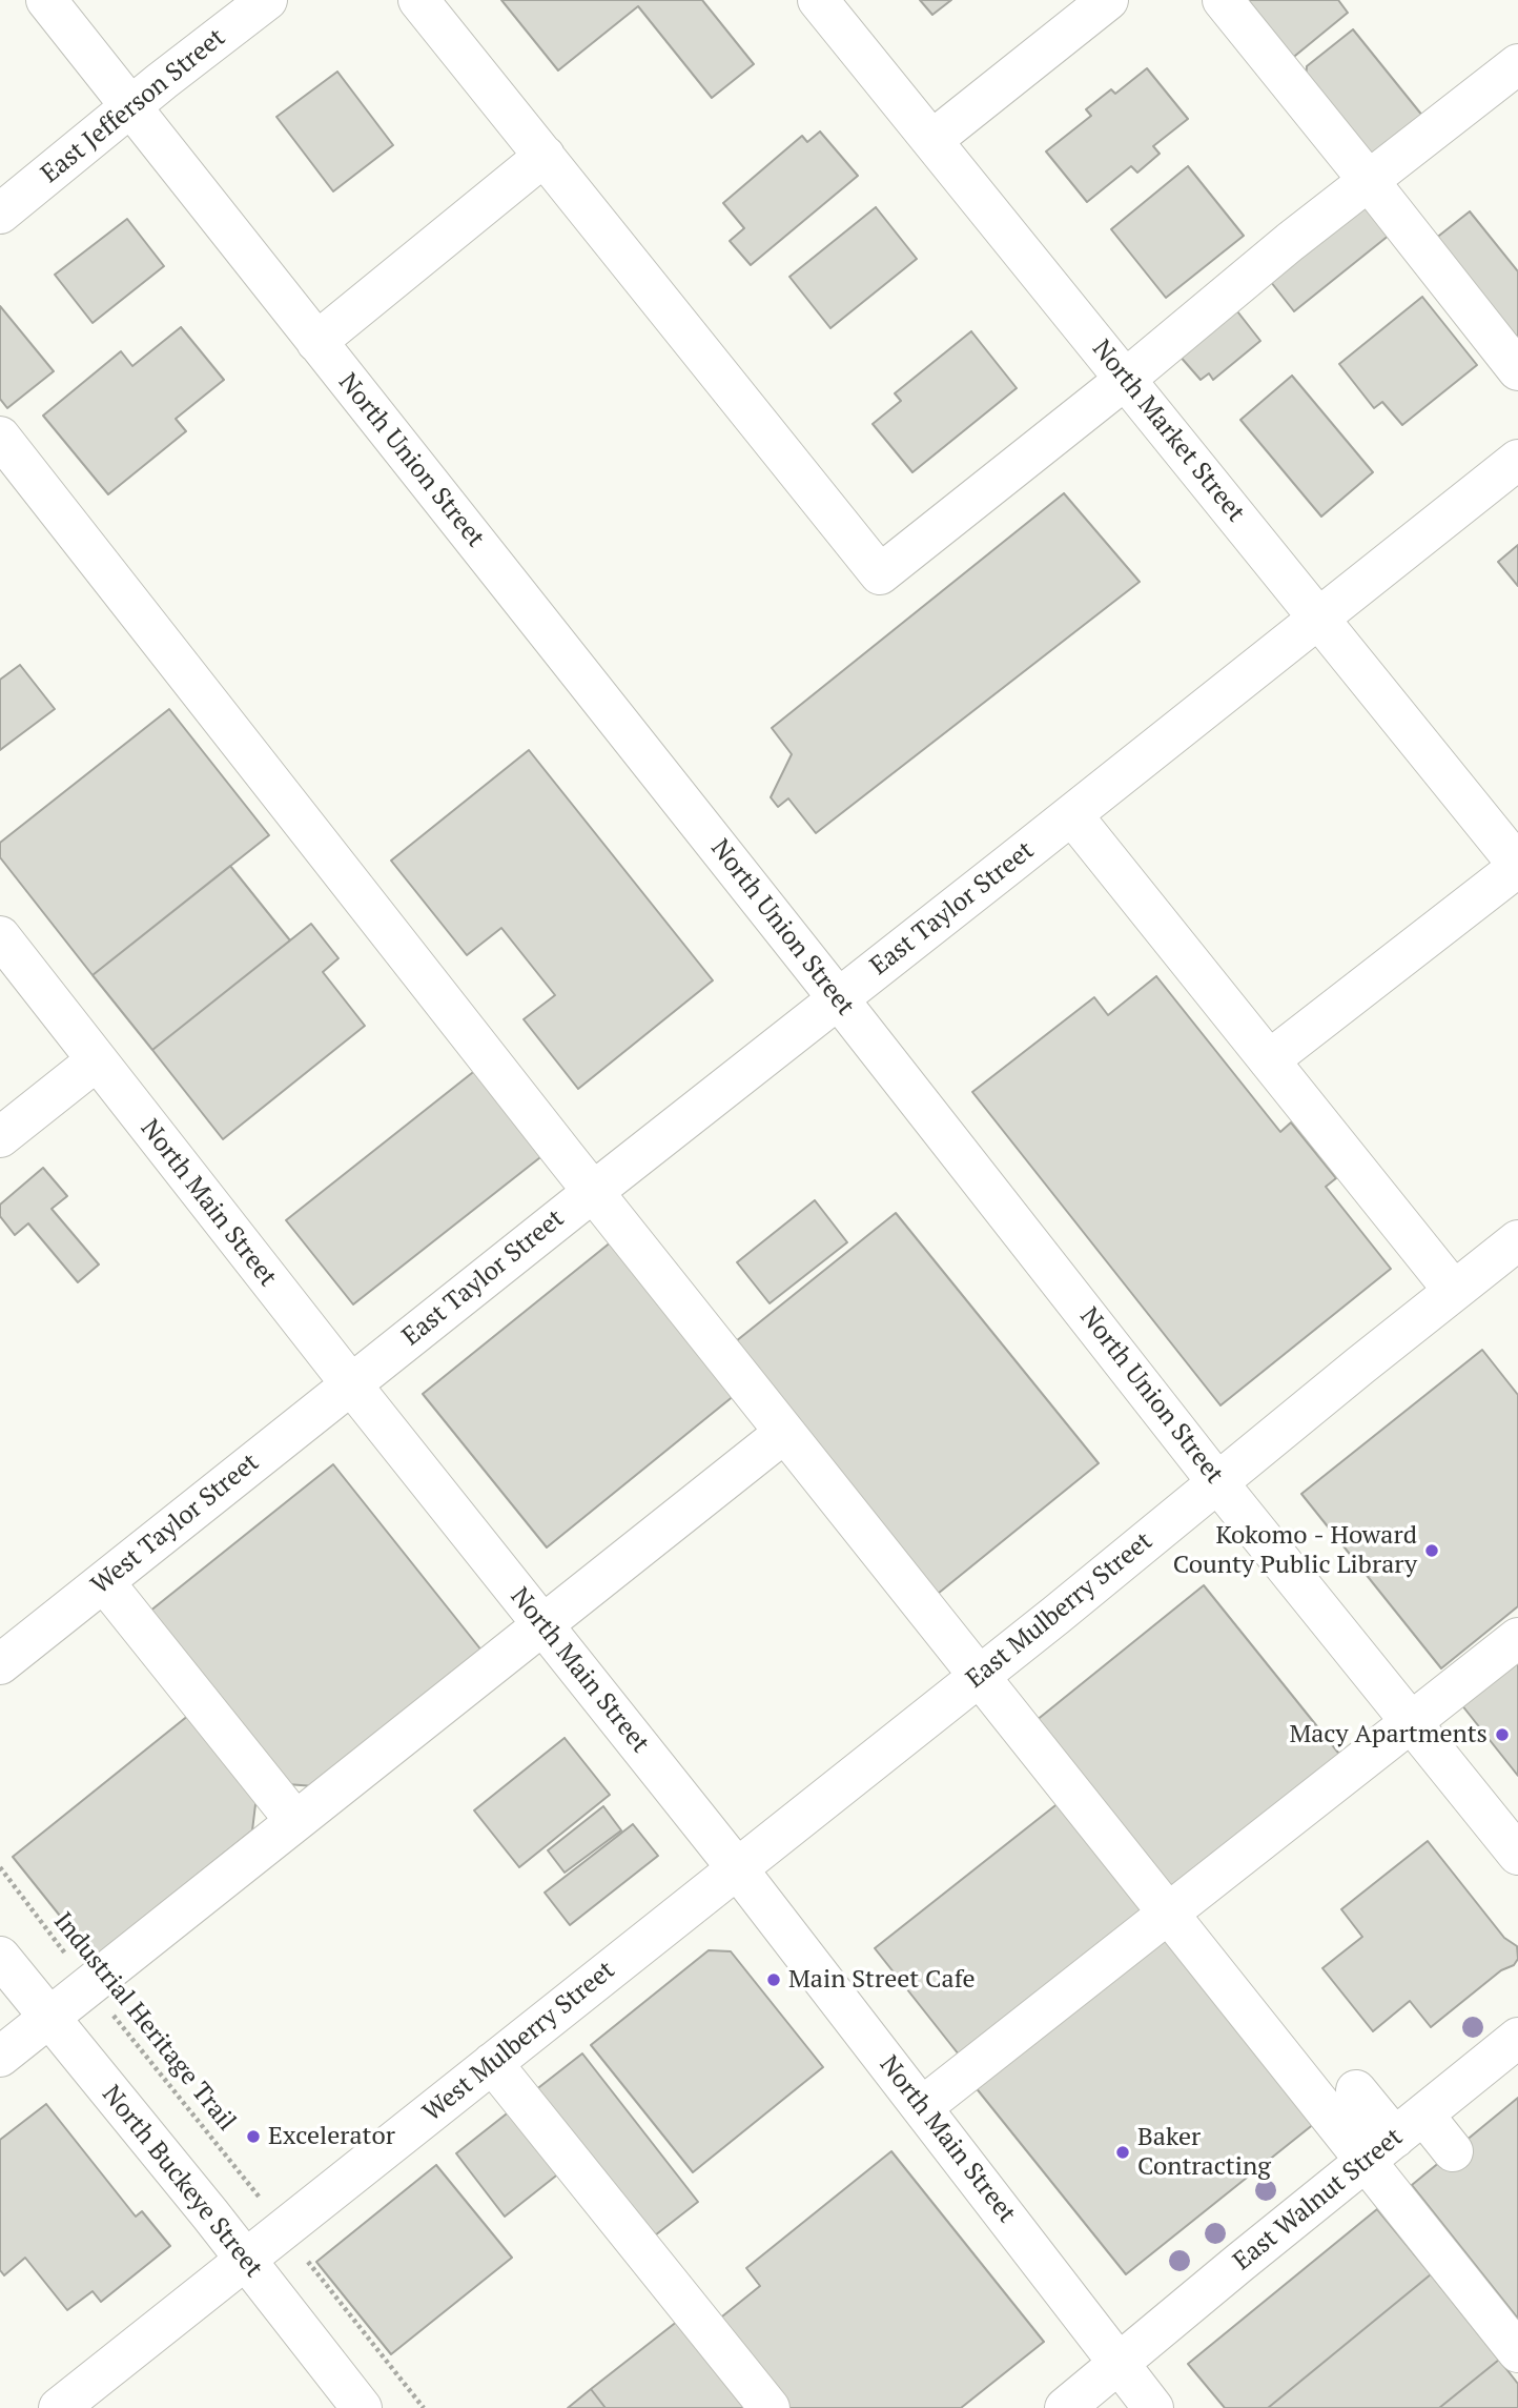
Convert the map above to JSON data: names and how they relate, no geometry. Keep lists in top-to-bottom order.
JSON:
{
  "streets": {
    "street": [
      "East Jefferson Street",
      "North Market Street",
      "North Union Street",
      "East Taylor Street",
      "North Main Street",
      "West Taylor Street",
      "East Mulberry Street",
      "West Mulberry Street",
      "North Buckeye Street",
      "East Walnut Street"
    ],
    "path": ["Industrial Heritage Trail"]
  },
  "crossings": [
    ["East Jefferson Street", "North Union Street"],
    ["North Market Street", "East Taylor Street"],
    ["North Union Street", "East Taylor Street"],
    ["North Union Street", "East Mulberry Street"],
    ["East Taylor Street", "North Main Street"],
    ["East Taylor Street", "West Taylor Street"],
    ["North Main Street", "West Taylor Street"],
    ["North Main Street", "East Mulberry Street"],
    ["North Main Street", "West Mulberry Street"],
    ["North Main Street", "East Walnut Street"],
    ["East Mulberry Street", "West Mulberry Street"],
    ["Industrial Heritage Trail", "West Mulberry Street"],
    ["West Mulberry Street", "North Buckeye Street"]
  ],
  "places": [
    "Kokomo - Howard County Public Library",
    "Macy Apartments",
    "Main Street Cafe",
    "Excelerator",
    "Baker Contracting"
  ]
}
